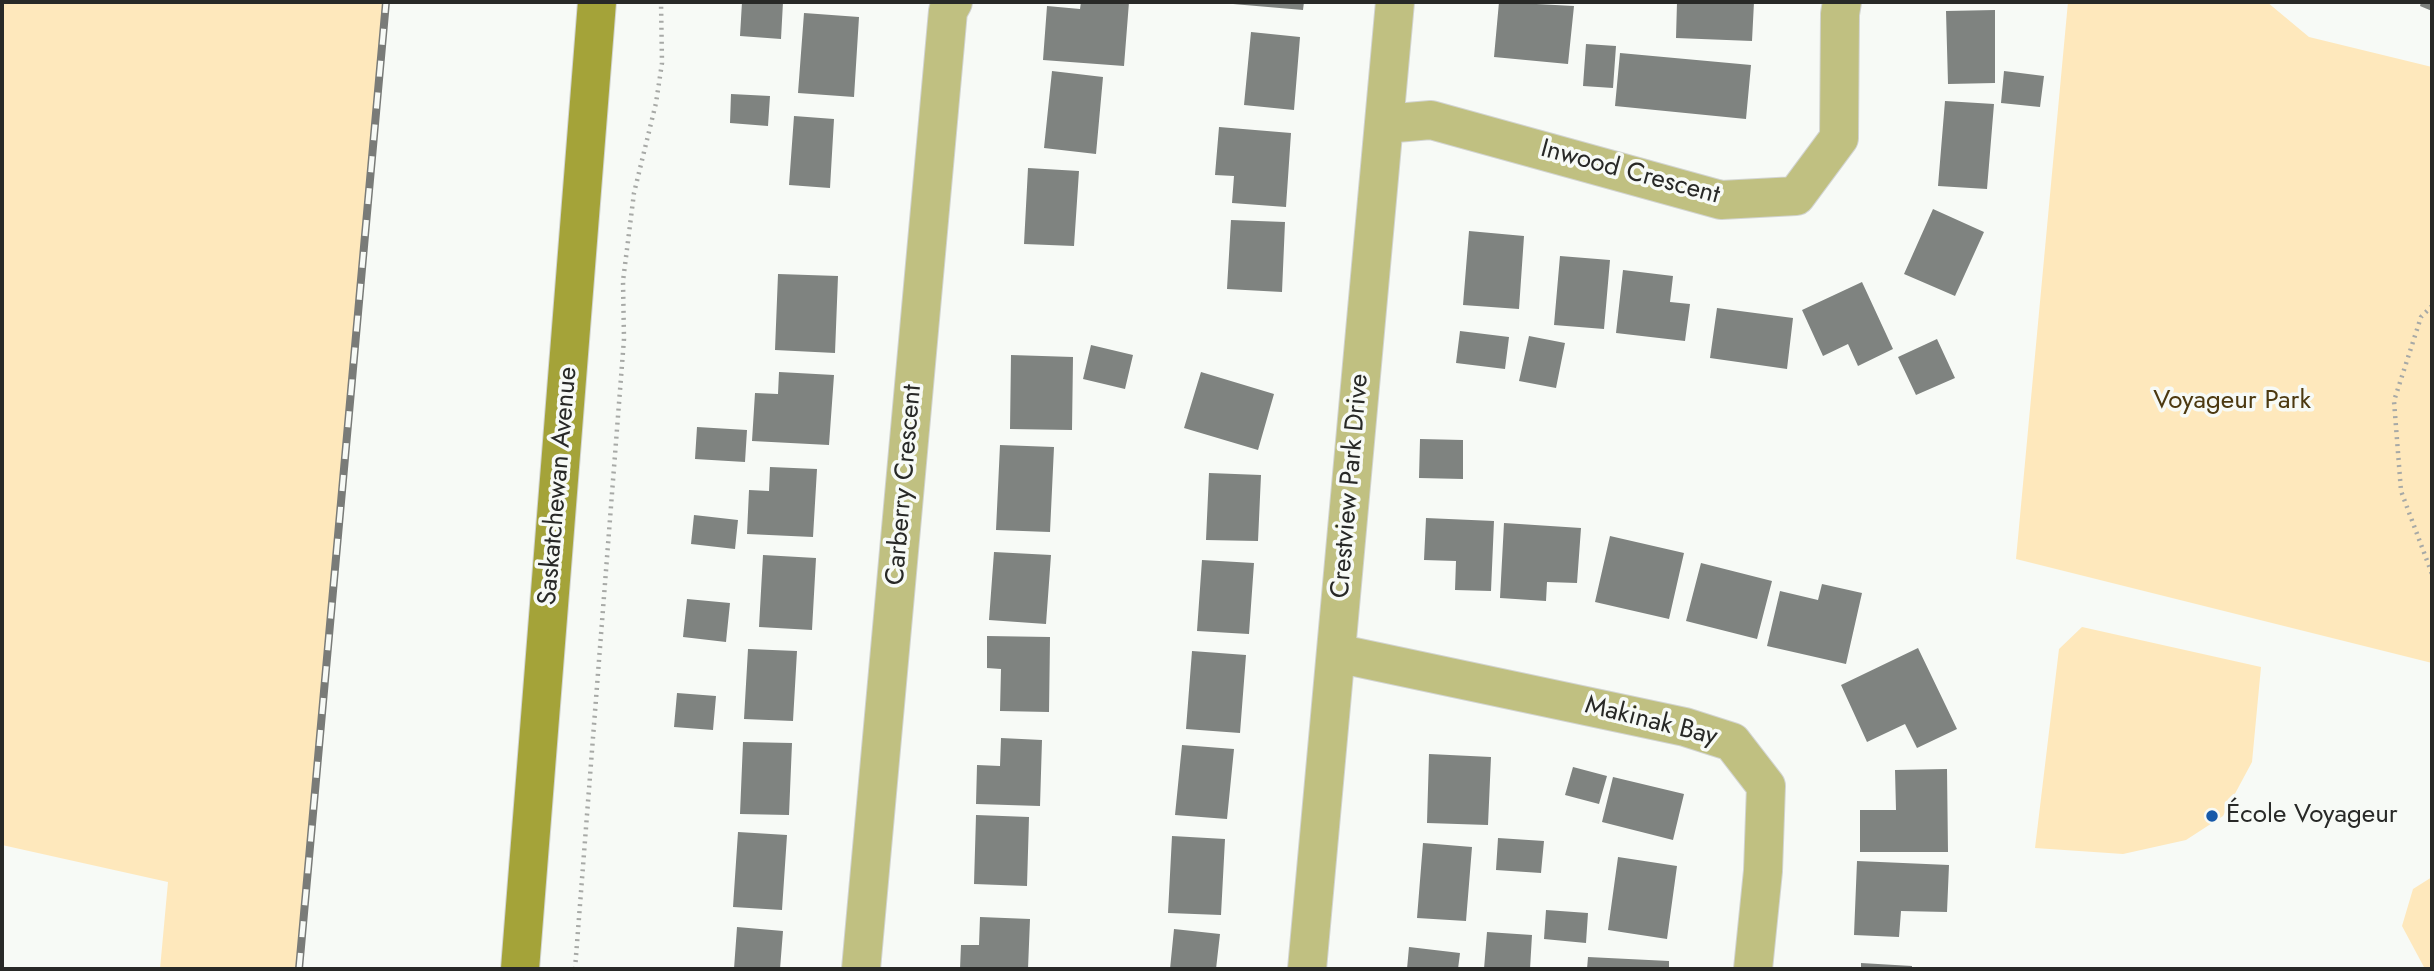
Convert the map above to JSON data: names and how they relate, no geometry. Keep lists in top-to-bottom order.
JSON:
{
  "streets": {
    "main road": ["Saskatchewan Avenue"],
    "street": [
      "Inwood Crescent",
      "Carberry Crescent",
      "Crestview Park Drive",
      "Makinak Bay"
    ]
  },
  "crossings": [
    ["Inwood Crescent", "Crestview Park Drive"],
    ["Crestview Park Drive", "Makinak Bay"]
  ],
  "parks": ["Voyageur Park"],
  "places": ["École Voyageur"]
}
